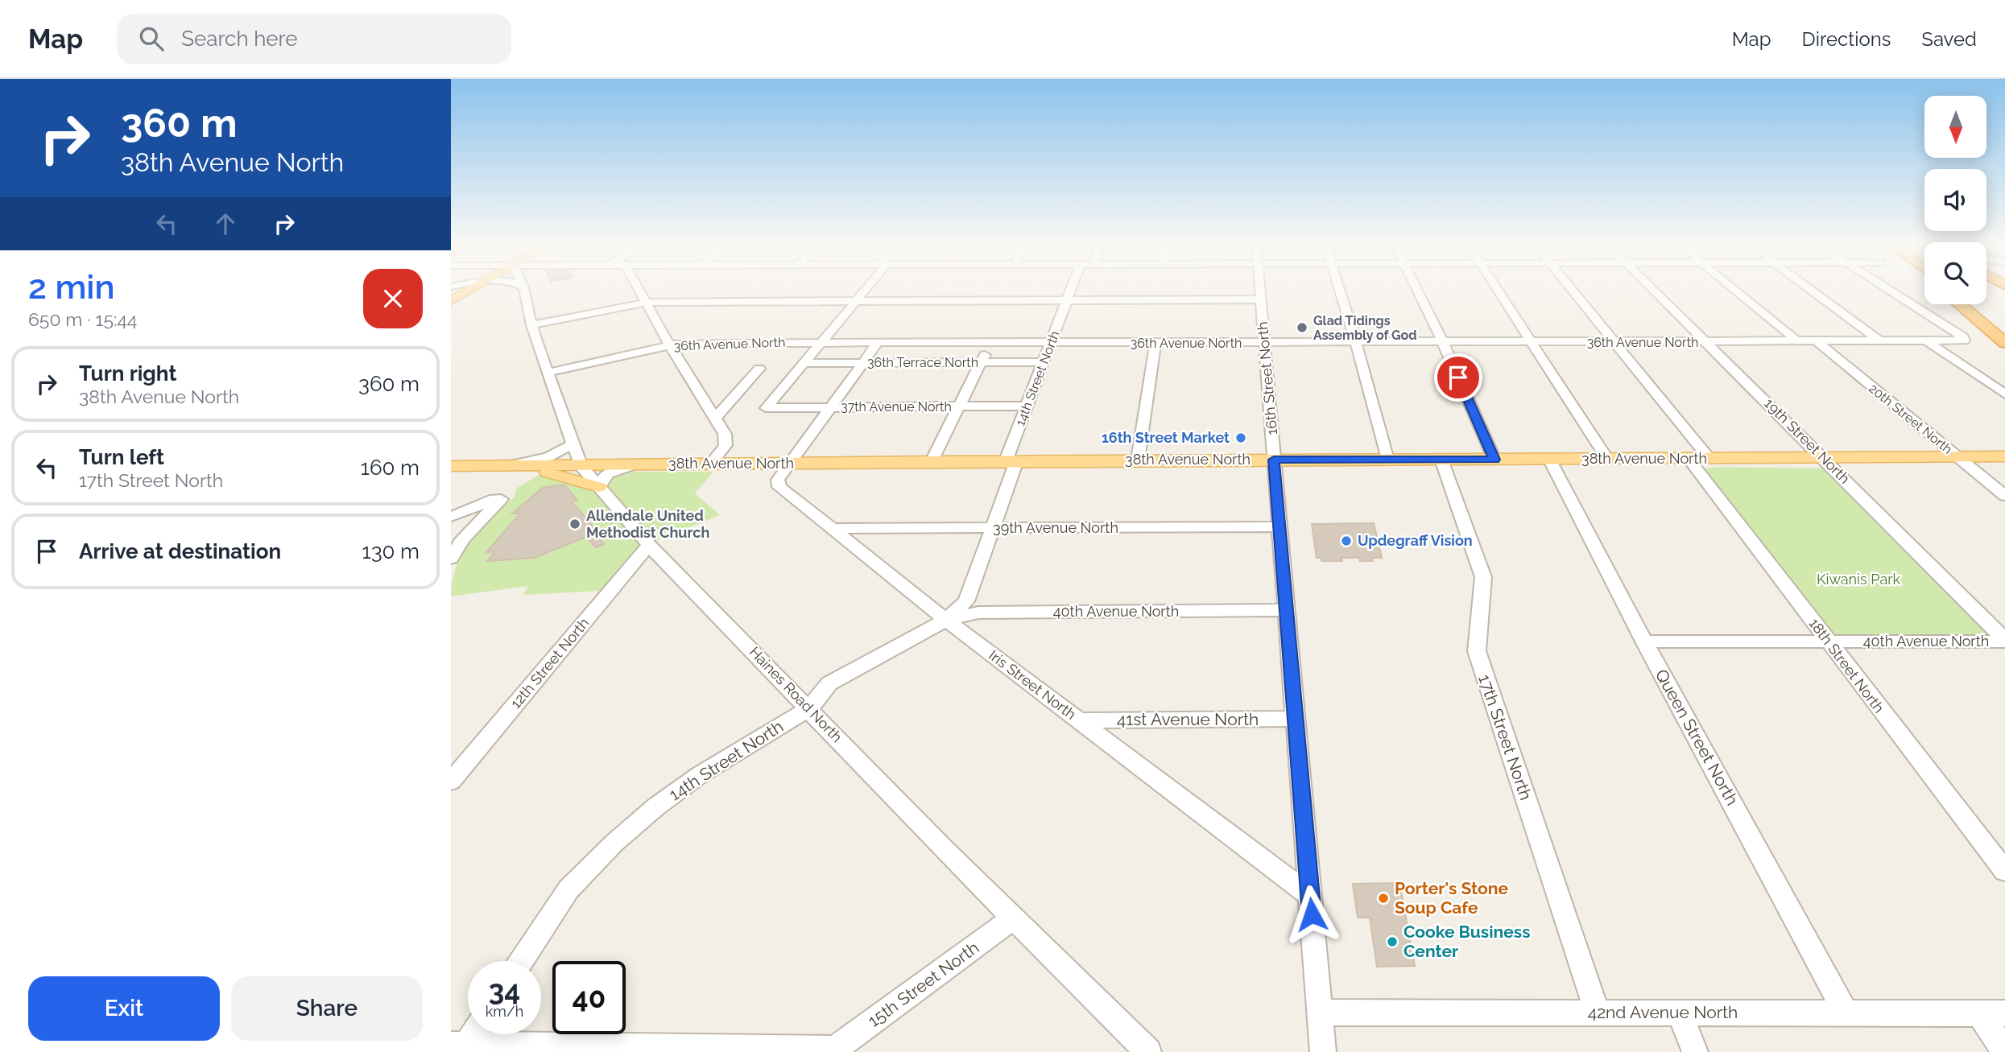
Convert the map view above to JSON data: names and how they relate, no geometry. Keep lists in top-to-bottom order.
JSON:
{
  "streets": {
    "main road": ["38th Avenue North"],
    "street": [
      "36th Avenue North",
      "36th Terrace North",
      "14th Street North",
      "16th Street North",
      "37th Avenue North",
      "20th Street North",
      "19th Street North",
      "39th Avenue North",
      "40th Avenue North",
      "12th Street North",
      "18th Street North",
      "Iris Street North",
      "Haines Road North",
      "41st Avenue North",
      "17th Street North",
      "Queen Street North",
      "15th Street North",
      "42nd Avenue North"
    ]
  },
  "crossings": [
    ["36th Avenue North", "14th Street North"],
    ["36th Avenue North", "16th Street North"],
    ["36th Avenue North", "20th Street North"],
    ["36th Avenue North", "19th Street North"],
    ["36th Avenue North", "Haines Road North"],
    ["36th Terrace North", "14th Street North"],
    ["36th Terrace North", "37th Avenue North"],
    ["14th Street North", "37th Avenue North"],
    ["14th Street North", "38th Avenue North"],
    ["14th Street North", "39th Avenue North"],
    ["14th Street North", "40th Avenue North"],
    ["14th Street North", "Iris Street North"],
    ["14th Street North", "Haines Road North"],
    ["16th Street North", "38th Avenue North"],
    ["16th Street North", "39th Avenue North"],
    ["16th Street North", "40th Avenue North"],
    ["16th Street North", "Iris Street North"],
    ["16th Street North", "41st Avenue North"],
    ["16th Street North", "42nd Avenue North"],
    ["20th Street North", "38th Avenue North"],
    ["19th Street North", "38th Avenue North"],
    ["19th Street North", "40th Avenue North"],
    ["38th Avenue North", "18th Street North"],
    ["38th Avenue North", "Iris Street North"],
    ["38th Avenue North", "Haines Road North"],
    ["38th Avenue North", "17th Street North"],
    ["38th Avenue North", "Queen Street North"],
    ["39th Avenue North", "Iris Street North"],
    ["40th Avenue North", "18th Street North"],
    ["40th Avenue North", "Iris Street North"],
    ["40th Avenue North", "Queen Street North"],
    ["12th Street North", "Haines Road North"],
    ["Iris Street North", "41st Avenue North"],
    ["Haines Road North", "15th Street North"],
    ["17th Street North", "42nd Avenue North"],
    ["Queen Street North", "42nd Avenue North"]
  ],
  "parks": ["Kiwanis Park"],
  "places": [
    "Glad Tidings Assembly of God",
    "16th Street Market",
    "Allendale United Methodist Church",
    "Updegraff Vision",
    "Porter's Stone Soup Cafe",
    "Cooke Business Center"
  ],
  "north": "bottom",
  "page": {
    "header": "Map",
    "search": "Search here",
    "nav": ["Map", "Directions", "Saved"],
    "turn": ["360 m", "38th Avenue North"],
    "heading": ["2 min", "650 m · 15:44"],
    "list": [
      {
        "name": "Turn right",
        "note": "38th Avenue North",
        "value": "360 m"
      },
      {
        "name": "Turn left",
        "note": "17th Street North",
        "value": "160 m"
      },
      {
        "name": "Arrive at destination",
        "value": "130 m"
      }
    ],
    "speed": "34 km/h",
    "limit": "40",
    "buttons": ["Exit", "Share"]
  }
}
